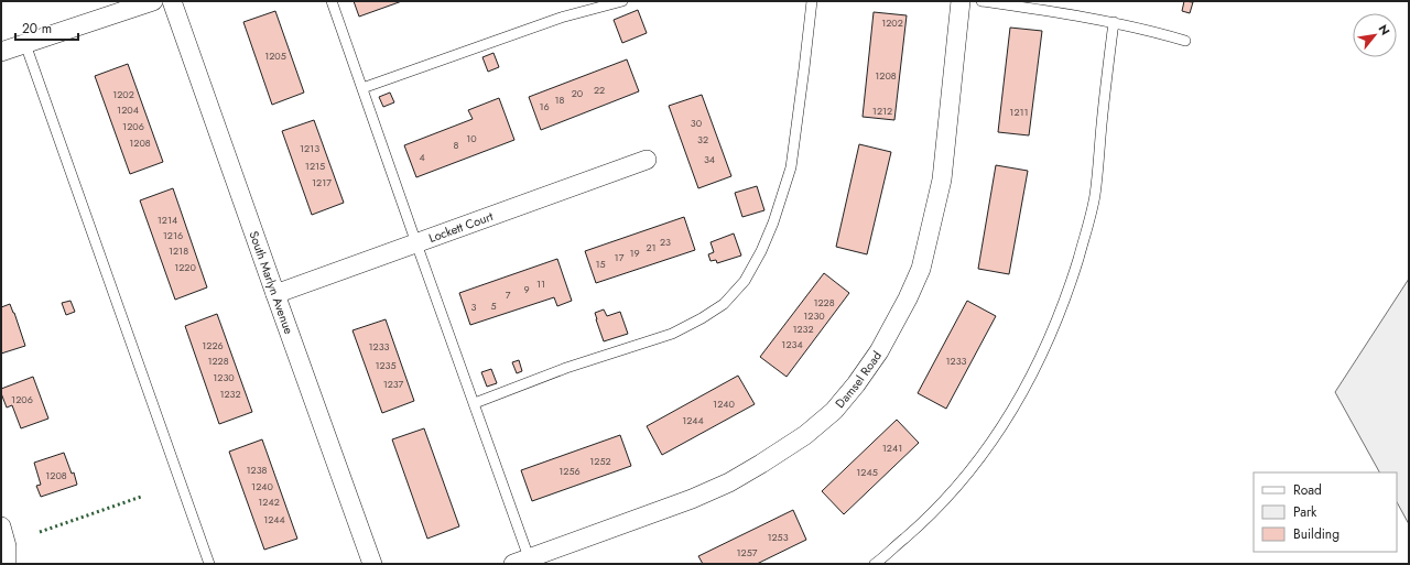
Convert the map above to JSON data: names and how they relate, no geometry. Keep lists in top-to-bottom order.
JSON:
{
  "streets": {
    "street": ["Lockett Court", "South Marlyn Avenue", "Damsel Road"]
  },
  "crossings": [
    ["Lockett Court", "South Marlyn Avenue"]
  ],
  "house_numbers": [
    "1202",
    "1205",
    "1208",
    "22",
    "20",
    "1202",
    "18",
    "16",
    "1204",
    "1212",
    "1211",
    "30",
    "1206",
    "10",
    "32",
    "1208",
    "8",
    "1213",
    "4",
    "34",
    "1215",
    "1217",
    "1214",
    "1216",
    "23",
    "21",
    "1218",
    "19",
    "17",
    "15",
    "1220",
    "11",
    "9",
    "7",
    "1228",
    "5",
    "3",
    "1230",
    "1232",
    "1234",
    "1226",
    "1233",
    "1228",
    "1233",
    "1235",
    "1230",
    "1237",
    "1232",
    "1206",
    "1240",
    "1244",
    "1241",
    "1252",
    "1238",
    "1256",
    "1245",
    "1208",
    "1240",
    "1242",
    "1244",
    "1253",
    "1257"
  ],
  "legend": ["Road", "Park", "Building"],
  "scale_bar": "20 m",
  "north": "top right"
}
